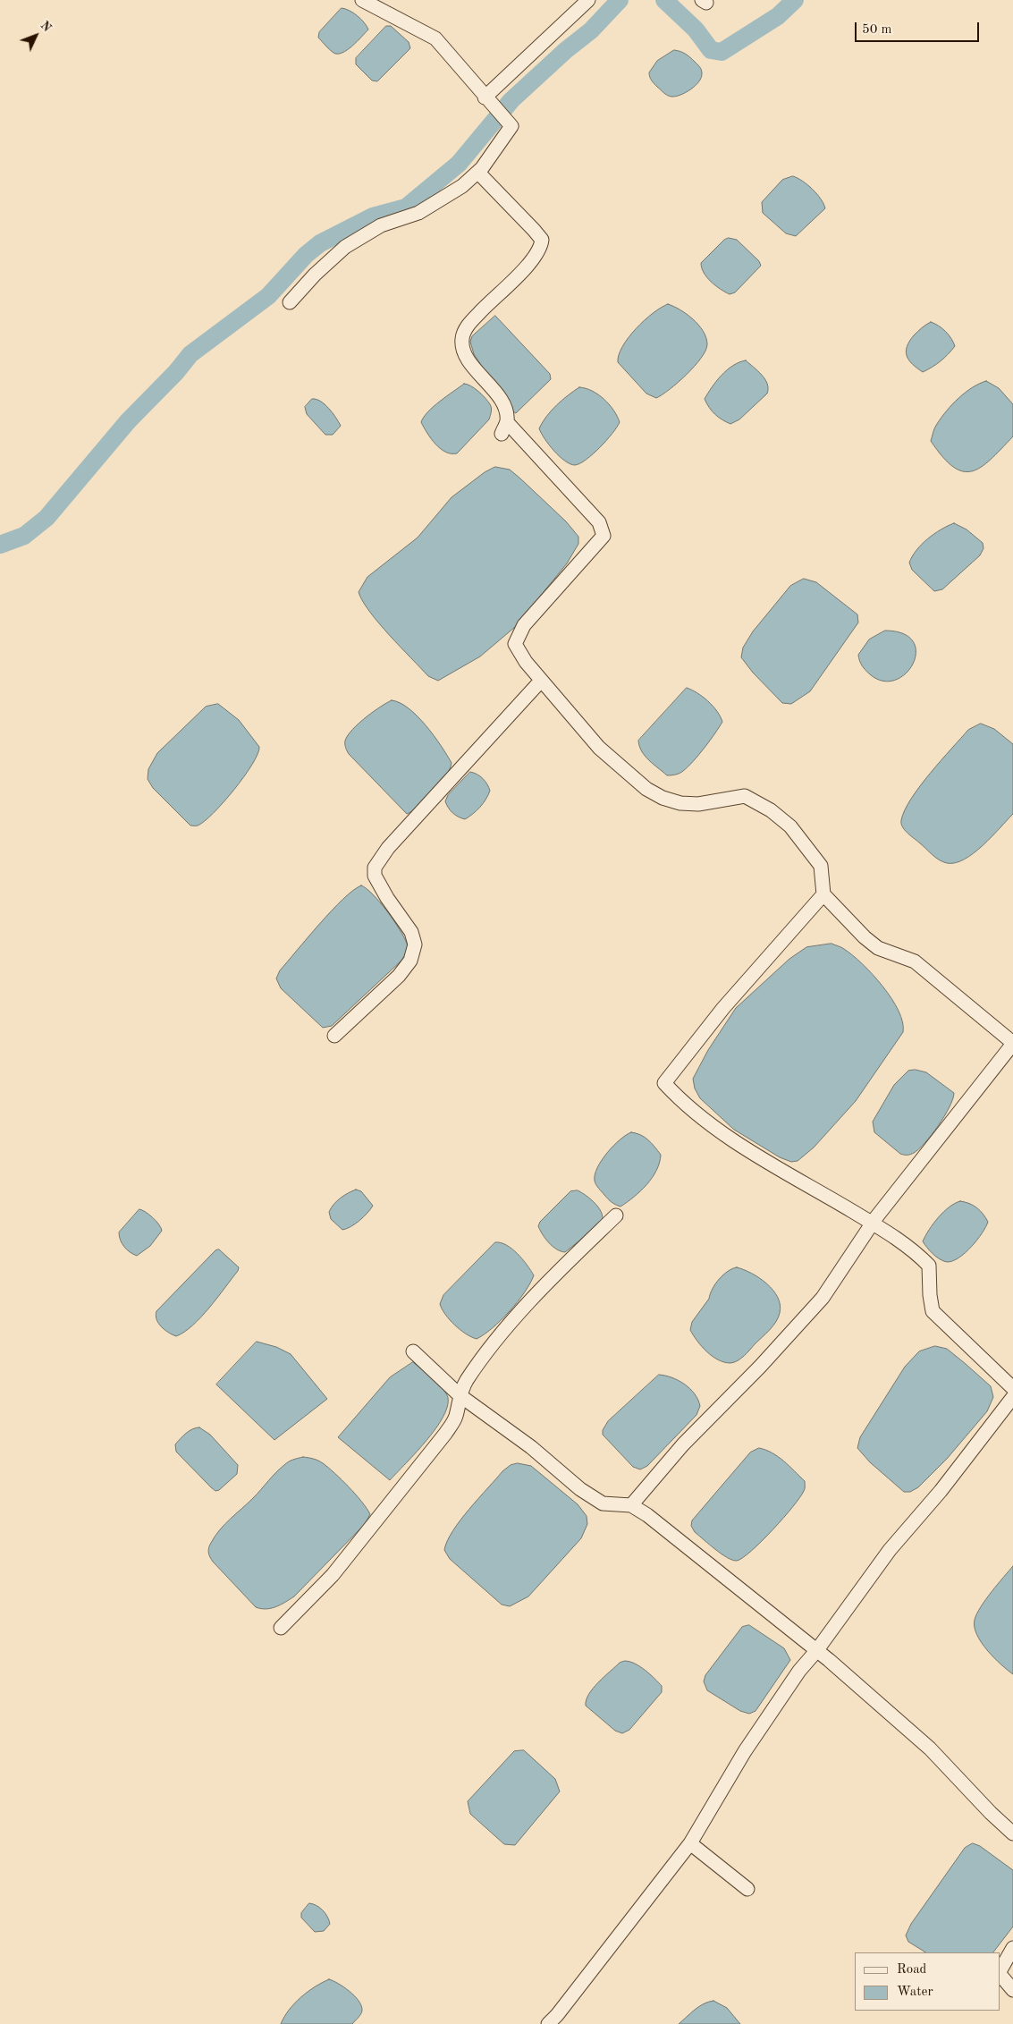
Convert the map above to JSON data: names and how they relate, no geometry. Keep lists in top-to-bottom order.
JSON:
{
  "legend": ["Road", "Water"],
  "scale_bar": "50 m",
  "north": "top right"
}
